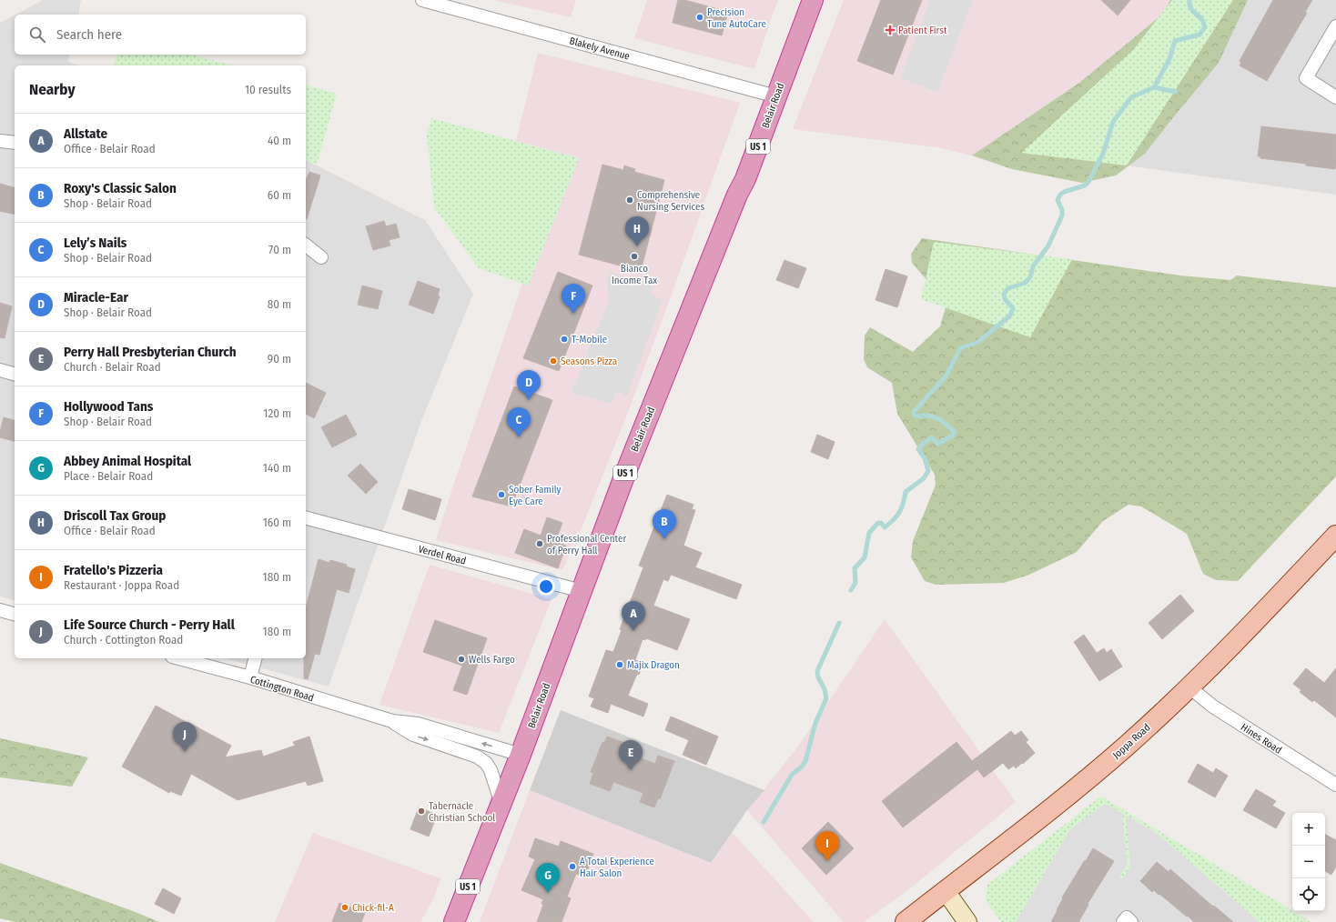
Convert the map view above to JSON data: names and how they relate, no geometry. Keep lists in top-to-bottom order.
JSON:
{
  "streets": {
    "highway": ["Belair Road", "US 1"],
    "main road": ["Joppa Road"],
    "street": [
      "Blakely Avenue",
      "Verdel Road",
      "Cottington Road",
      "Hines Road"
    ]
  },
  "crossings": [
    ["Blakely Avenue", "Belair Road"],
    ["Belair Road", "Verdel Road"],
    ["Belair Road", "Cottington Road"],
    ["Hines Road", "Joppa Road"]
  ],
  "places": {
    "other": [
      "Precision Tune AutoCare",
      "Comprehensive Nursing Services",
      "Bianco Income Tax",
      "T-Mobile",
      "Seasons Pizza",
      "Sober Family Eye Care",
      "Professional Center of Perry Hall",
      "Wells Fargo",
      "Majix Dragon",
      "Tabernacle Christian School",
      "A Total Experience Hair Salon",
      "Chick-fil-A"
    ],
    "health": ["Patient First"]
  },
  "page": {
    "search": "Search here",
    "heading": ["Nearby", "10 results"],
    "list": [
      {
        "mark": "A",
        "name": "Allstate",
        "note": "Office · Belair Road",
        "value": "40 m"
      },
      {
        "mark": "B",
        "name": "Roxy's Classic Salon",
        "note": "Shop · Belair Road",
        "value": "60 m"
      },
      {
        "mark": "C",
        "name": "Lely’s Nails",
        "note": "Shop · Belair Road",
        "value": "70 m"
      },
      {
        "mark": "D",
        "name": "Miracle-Ear",
        "note": "Shop · Belair Road",
        "value": "80 m"
      },
      {
        "mark": "E",
        "name": "Perry Hall Presbyterian Church",
        "note": "Church · Belair Road",
        "value": "90 m"
      },
      {
        "mark": "F",
        "name": "Hollywood Tans",
        "note": "Shop · Belair Road",
        "value": "120 m"
      },
      {
        "mark": "G",
        "name": "Abbey Animal Hospital",
        "note": "Place · Belair Road",
        "value": "140 m"
      },
      {
        "mark": "H",
        "name": "Driscoll Tax Group",
        "note": "Office · Belair Road",
        "value": "160 m"
      },
      {
        "mark": "I",
        "name": "Fratello's Pizzeria",
        "note": "Restaurant · Joppa Road",
        "value": "180 m"
      },
      {
        "mark": "J",
        "name": "Life Source Church - Perry Hall",
        "note": "Church · Cottington Road",
        "value": "180 m"
      }
    ],
    "pins": [
      "H",
      "F",
      "D",
      "C",
      "B",
      "A",
      "J",
      "E",
      "I",
      "G"
    ],
    "map_buttons": ["+", "−"]
  }
}
